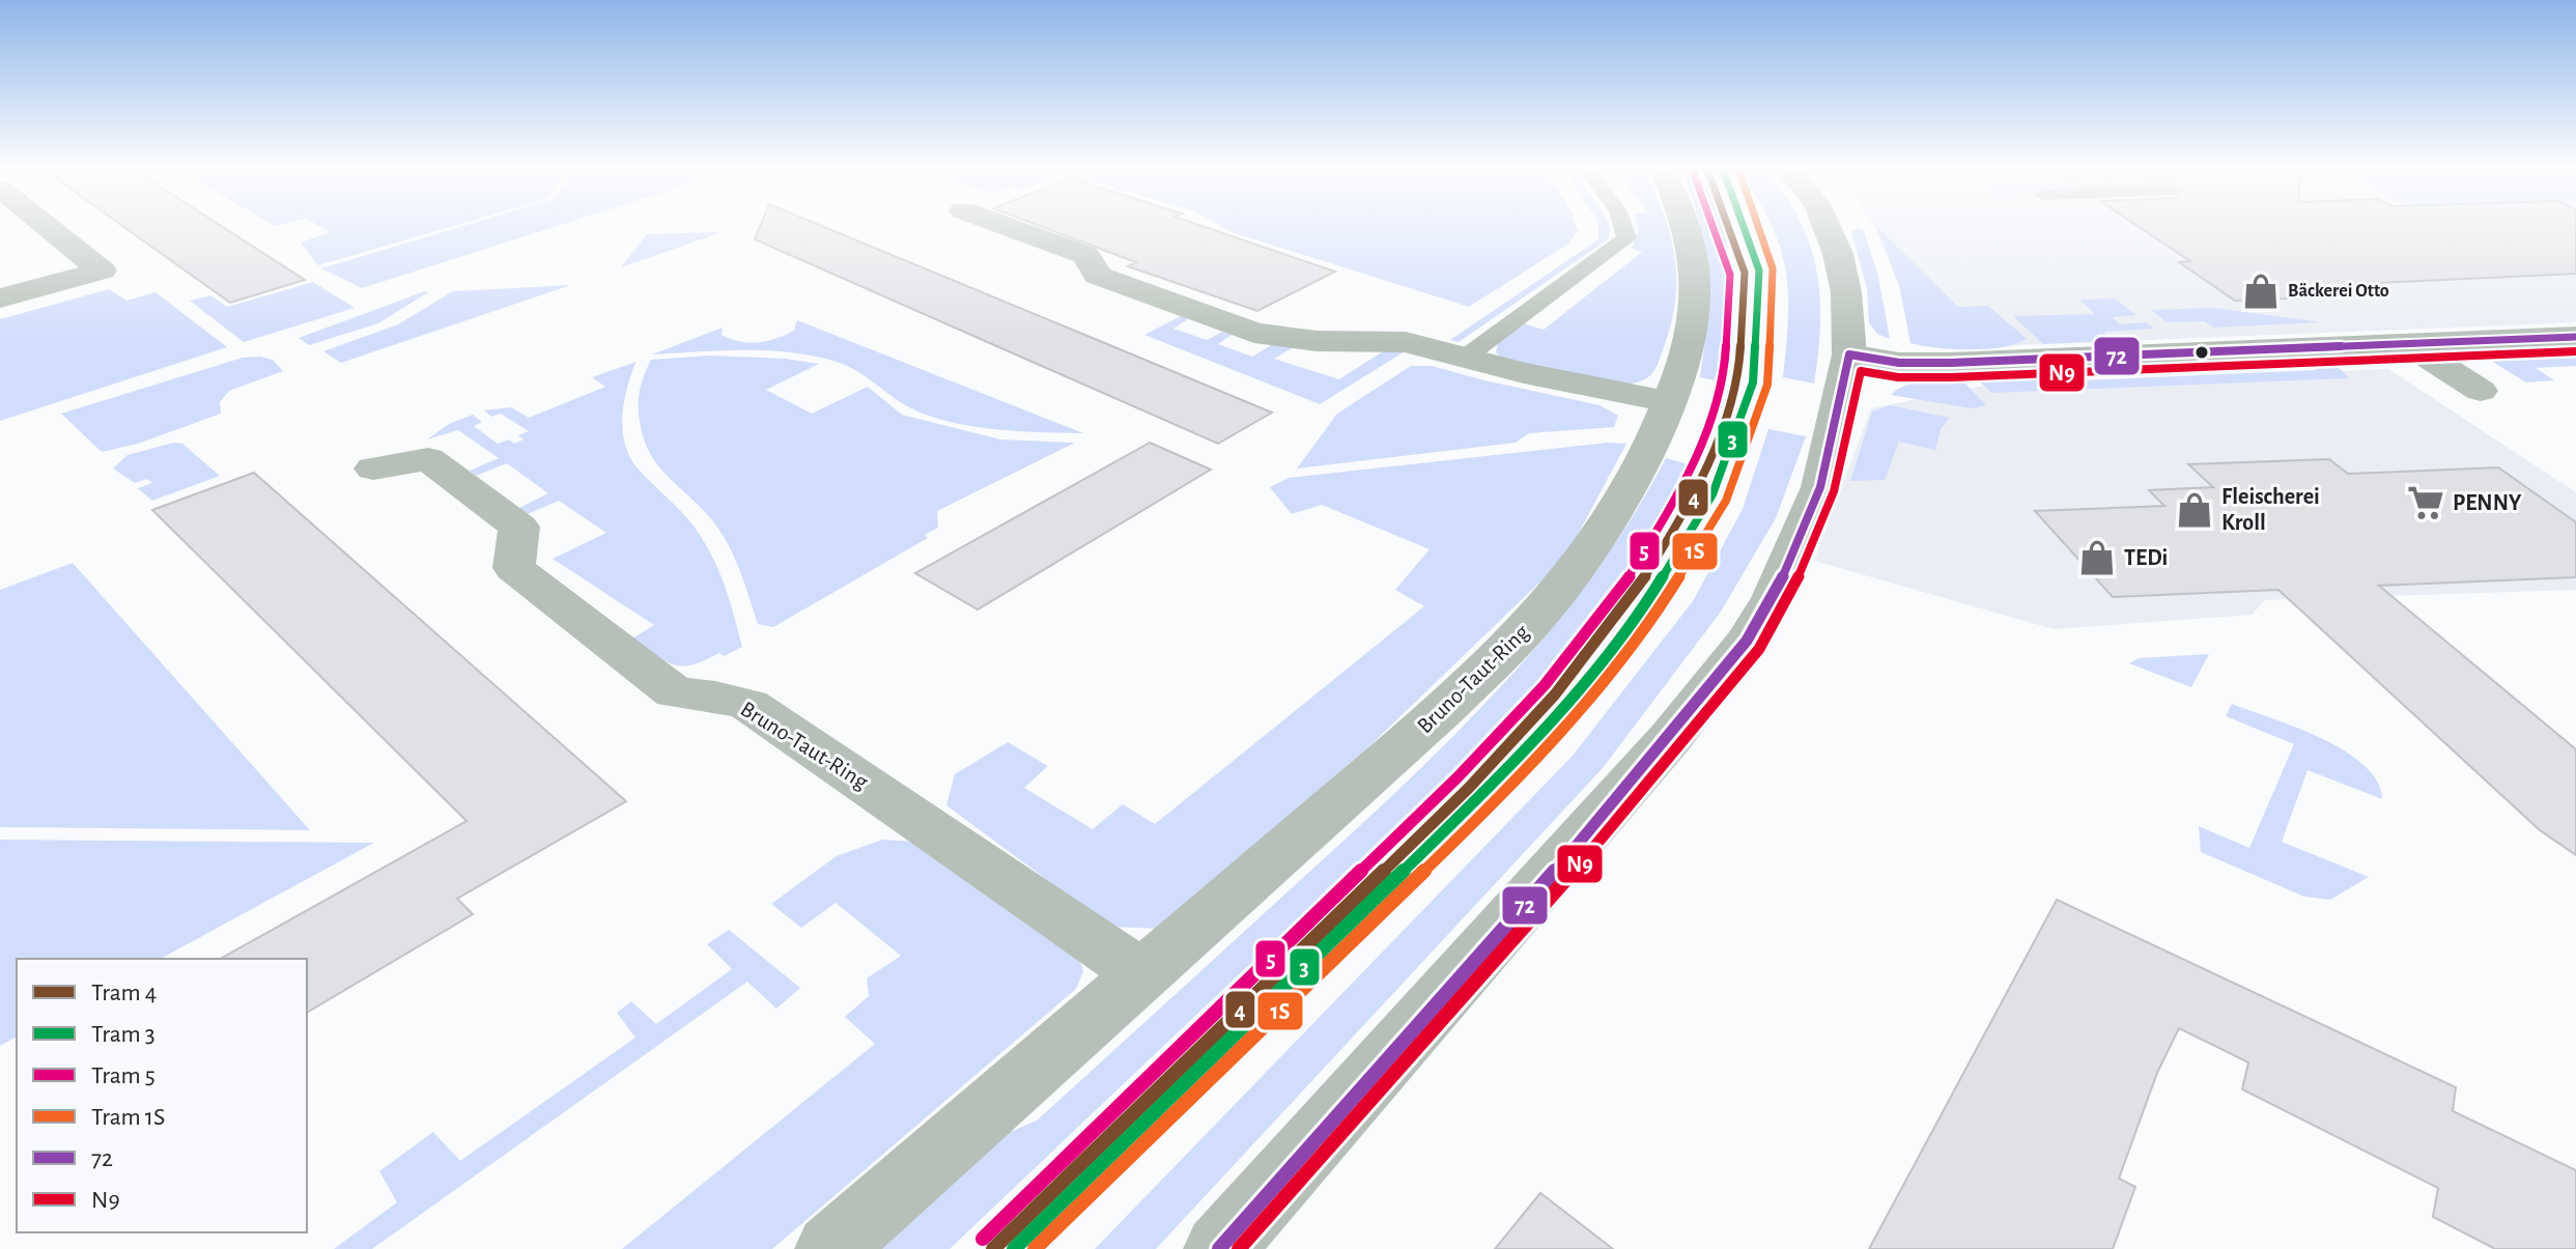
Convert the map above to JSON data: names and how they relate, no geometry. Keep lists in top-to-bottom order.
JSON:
{
  "streets": {
    "street": ["Bruno-Taut-Ring"]
  },
  "places": {
    "shop": ["Bäckerei Otto", "Fleischerei Kroll", "TEDi"],
    "supermarket": ["PENNY"]
  },
  "lines": [
    "tram line 4",
    "tram line 3",
    "tram line 5",
    "tram line 1S",
    "transit line 72",
    "transit line N9"
  ],
  "legend": [
    "Tram 4",
    "Tram 3",
    "Tram 5",
    "Tram 1S",
    "72",
    "N9"
  ]
}
